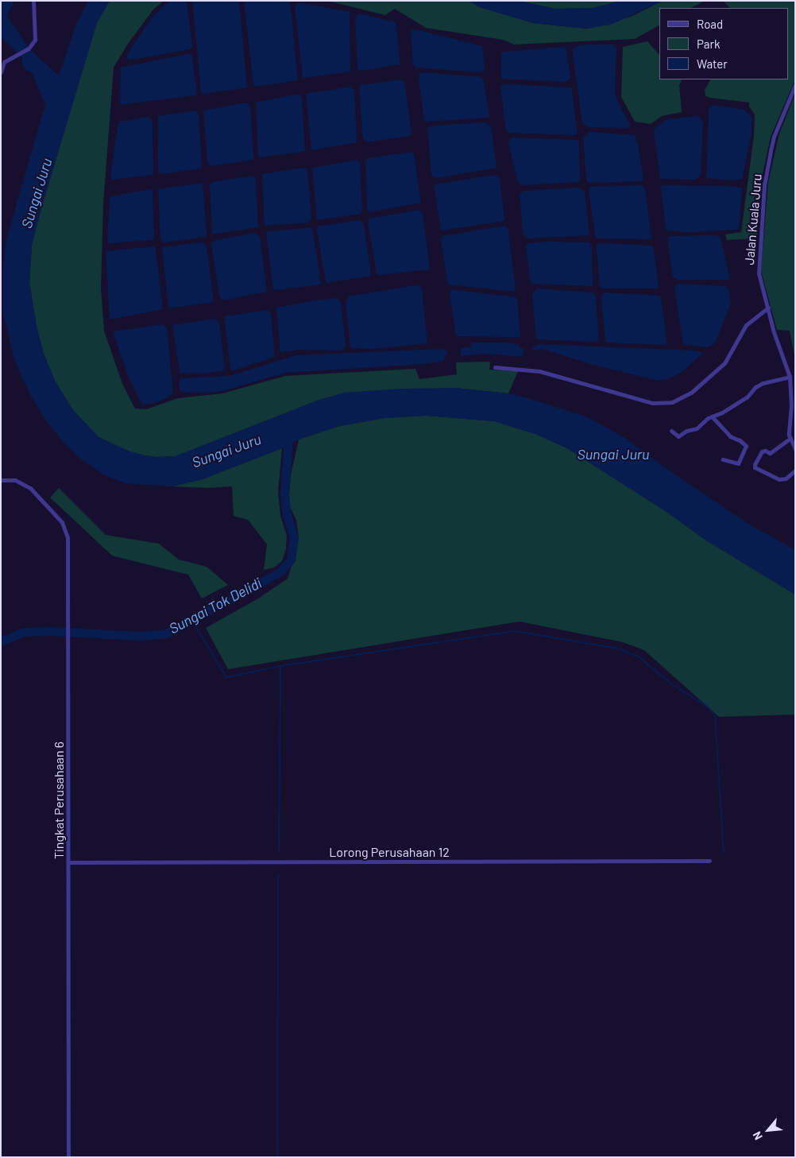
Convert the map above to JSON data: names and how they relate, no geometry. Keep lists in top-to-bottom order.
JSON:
{
  "streets": {
    "street": ["Jalan Kuala Juru", "Tingkat Perusahaan 6", "Lorong Perusahaan 12"]
  },
  "crossings": [
    ["Tingkat Perusahaan 6", "Lorong Perusahaan 12"]
  ],
  "water": ["Sungai Juru", "Sungai Tok Delidi"],
  "legend": ["Road", "Park", "Water"],
  "north": "bottom left"
}
